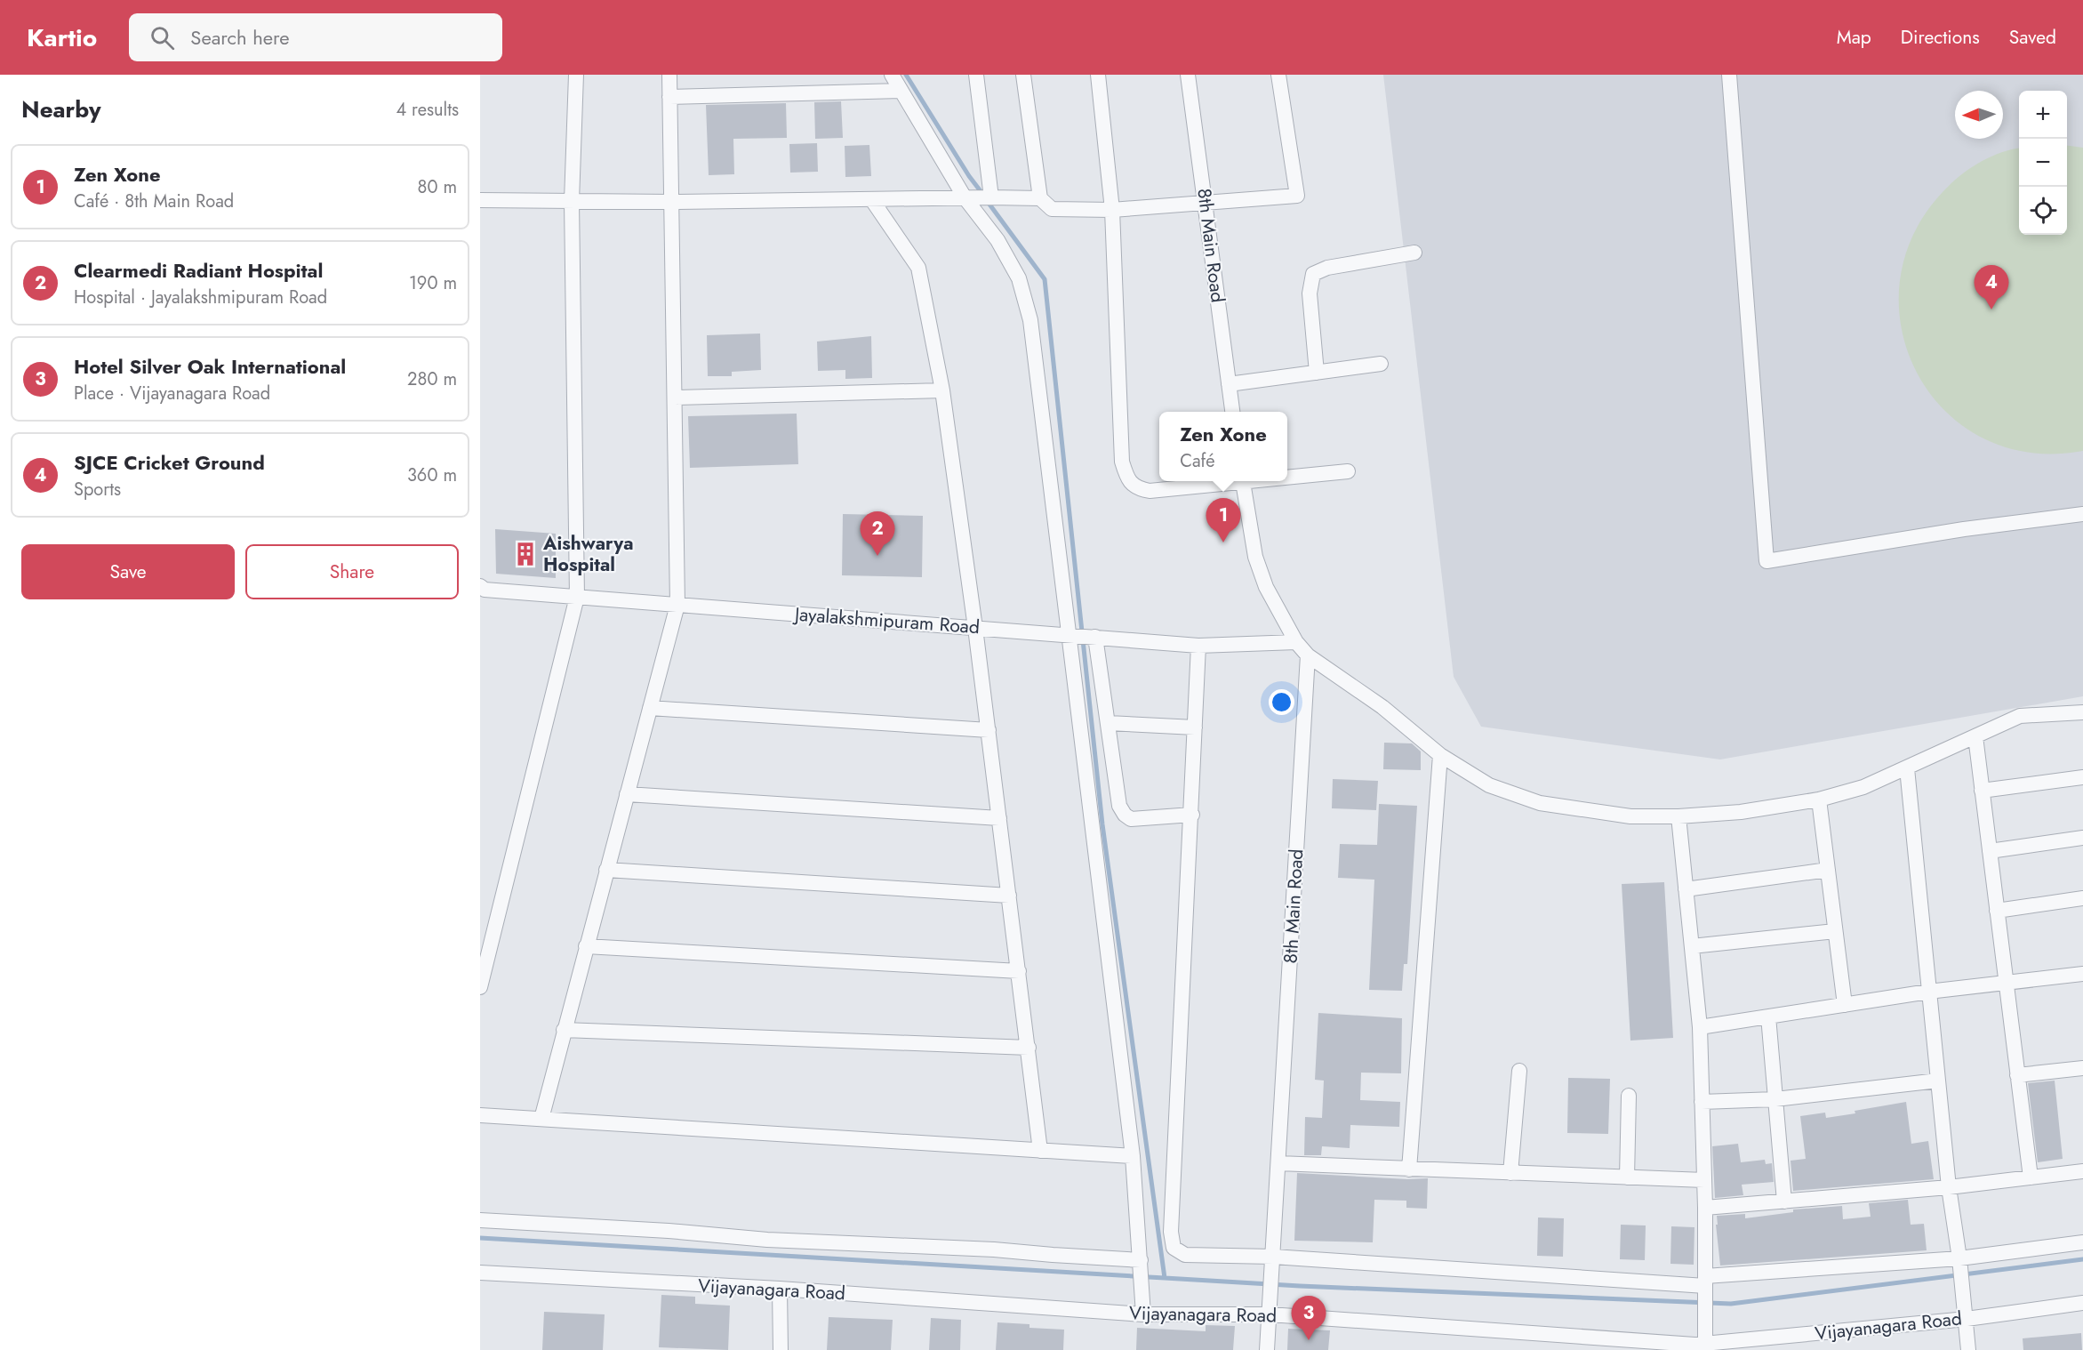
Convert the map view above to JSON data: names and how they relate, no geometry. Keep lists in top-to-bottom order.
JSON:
{
  "streets": {
    "street": ["8th Main Road", "Jayalakshmipuram Road", "Vijayanagara Road"]
  },
  "crossings": [
    ["8th Main Road", "Vijayanagara Road"]
  ],
  "places": {
    "building": ["Aishwarya Hospital"]
  },
  "north": "left",
  "page": {
    "header": "Kartio",
    "search": "Search here",
    "nav": ["Map", "Directions", "Saved"],
    "heading": ["Nearby", "4 results"],
    "map_buttons": ["+", "−"],
    "list": [
      {
        "mark": "1",
        "name": "Zen Xone",
        "note": "Café · 8th Main Road",
        "value": "80 m"
      },
      {
        "mark": "2",
        "name": "Clearmedi Radiant Hospital",
        "note": "Hospital · Jayalakshmipuram Road",
        "value": "190 m"
      },
      {
        "mark": "3",
        "name": "Hotel Silver Oak International",
        "note": "Place · Vijayanagara Road",
        "value": "280 m"
      },
      {
        "mark": "4",
        "name": "SJCE Cricket Ground",
        "note": "Sports",
        "value": "360 m"
      }
    ],
    "pins": [
      "4",
      "1",
      "2",
      "3"
    ],
    "popup": ["Zen Xone", "Café"],
    "buttons": ["Save", "Share"]
  }
}
